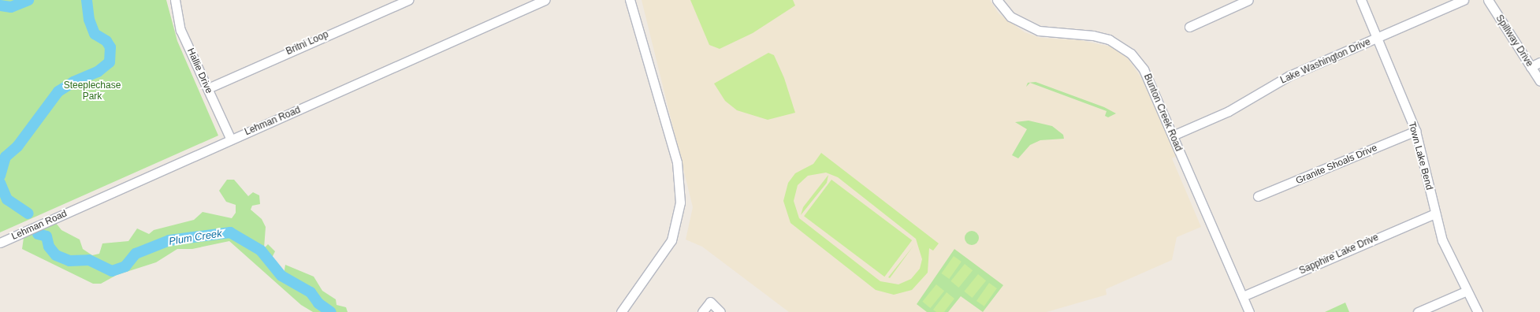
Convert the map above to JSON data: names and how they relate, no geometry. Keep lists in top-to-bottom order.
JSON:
{
  "streets": {
    "street": [
      "Spillway Drive",
      "Britni Loop",
      "Lake Washington Drive",
      "Hallie Drive",
      "Bunton Creek Road",
      "Lehman Road",
      "Town Lake Bend",
      "Granite Shoals Drive",
      "Sapphire Lake Drive"
    ]
  },
  "crossings": [
    ["Britni Loop", "Hallie Drive"],
    ["Lake Washington Drive", "Bunton Creek Road"],
    ["Lake Washington Drive", "Town Lake Bend"],
    ["Hallie Drive", "Lehman Road"],
    ["Bunton Creek Road", "Sapphire Lake Drive"],
    ["Town Lake Bend", "Granite Shoals Drive"],
    ["Town Lake Bend", "Sapphire Lake Drive"]
  ],
  "water": ["Plum Creek"],
  "parks": ["Steeplechase Park"]
}
